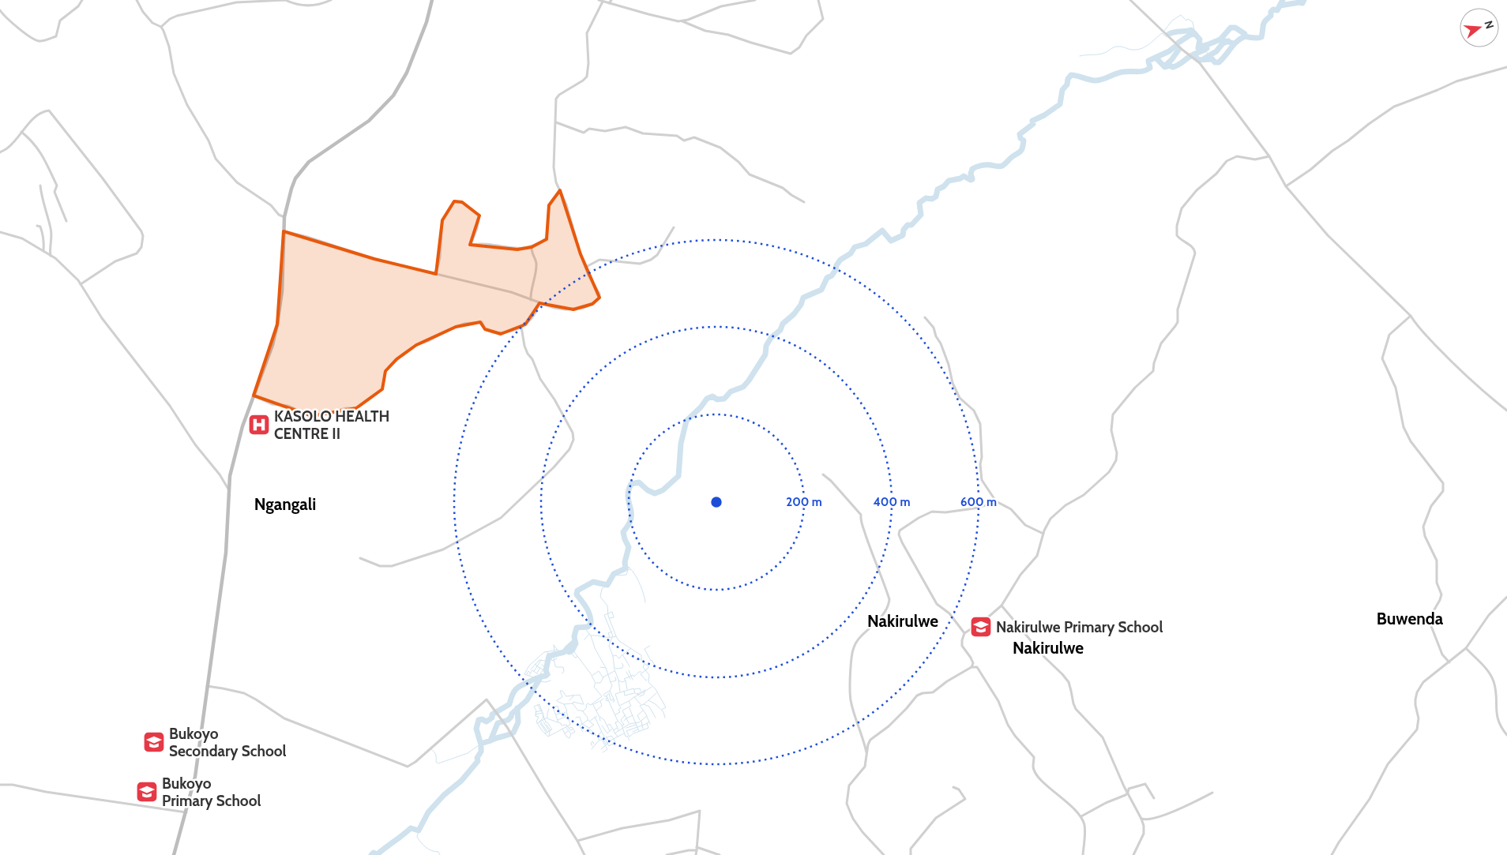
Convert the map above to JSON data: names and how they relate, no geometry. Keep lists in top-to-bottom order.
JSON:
{
  "districts": [
    "Ngangali",
    "Buwenda",
    "Nakirulwe",
    "Nakirulwe"
  ],
  "places": {
    "hospital": ["KASOLO HEALTH CENTRE II"],
    "school or university": ["Nakirulwe Primary School", "Bukoyo Secondary School", "Bukoyo Primary School"]
  },
  "north": "right",
  "rings": ["200 m", "400 m", "600 m"]
}
